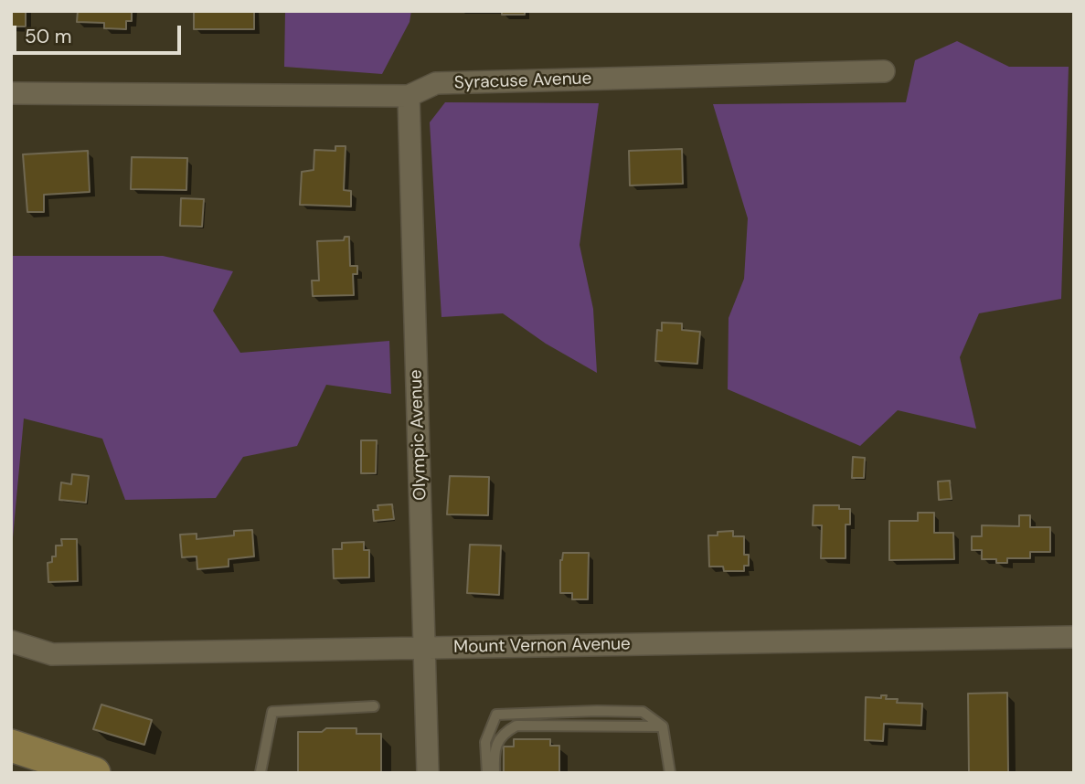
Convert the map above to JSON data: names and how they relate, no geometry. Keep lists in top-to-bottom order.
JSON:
{
  "streets": {
    "street": ["Syracuse Avenue", "Olympic Avenue", "Mount Vernon Avenue"]
  },
  "crossings": [
    ["Syracuse Avenue", "Olympic Avenue"],
    ["Olympic Avenue", "Mount Vernon Avenue"]
  ],
  "scale_bar": "50 m"
}
